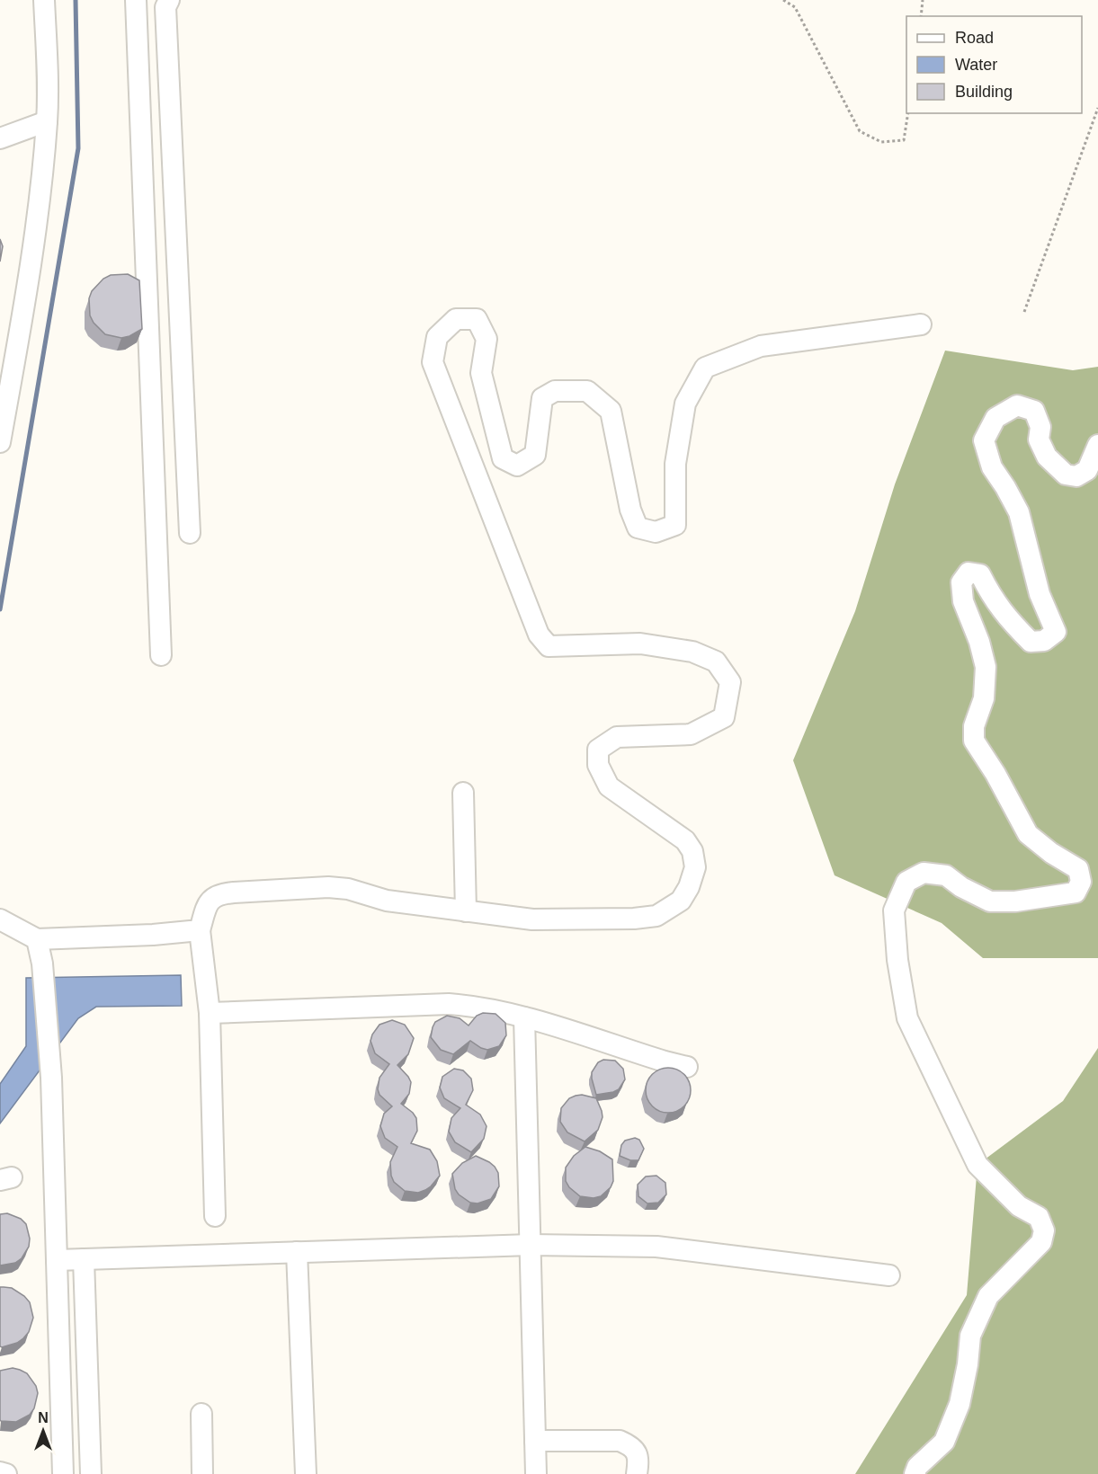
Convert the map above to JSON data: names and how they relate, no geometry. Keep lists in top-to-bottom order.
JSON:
{
  "legend": ["Road", "Water", "Building"],
  "north": "top"
}
